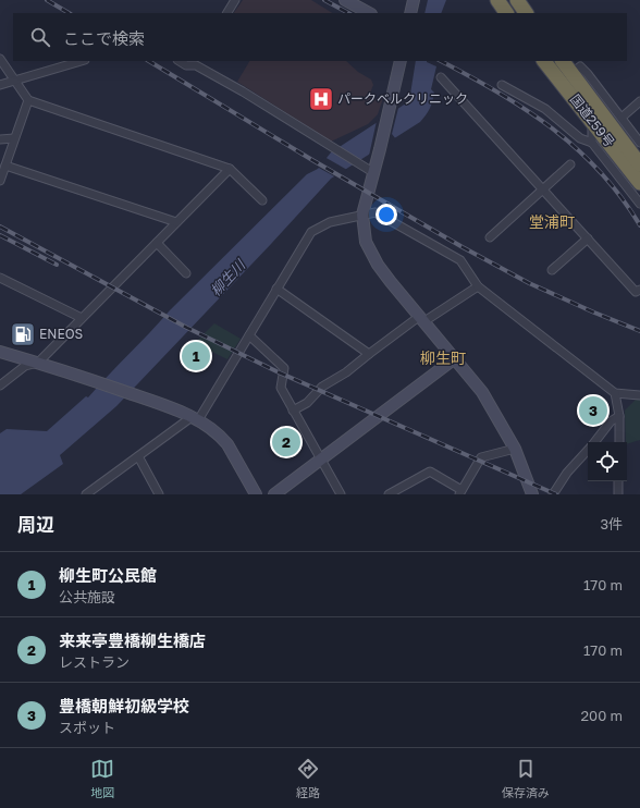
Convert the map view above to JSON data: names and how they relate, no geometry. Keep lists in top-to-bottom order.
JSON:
{
  "streets": {
    "highway": ["国道259号"]
  },
  "districts": ["堂浦町", "柳生町"],
  "water": ["柳生川"],
  "places": {
    "hospital": ["パークベルクリニック"],
    "fuel station": ["ENEOS"]
  },
  "page": {
    "search": "ここで検索",
    "pins": ["1", "3", "2"],
    "heading": ["周辺", "3件"],
    "list": [
      {
        "mark": "1",
        "name": "柳生町公民館",
        "note": "公共施設",
        "value": "170 m"
      },
      {
        "mark": "2",
        "name": "来来亭豊橋柳生橋店",
        "note": "レストラン",
        "value": "170 m"
      },
      {
        "mark": "3",
        "name": "豊橋朝鮮初級学校",
        "note": "スポット",
        "value": "200 m"
      }
    ],
    "nav": ["地図", "経路", "保存済み"]
  }
}
